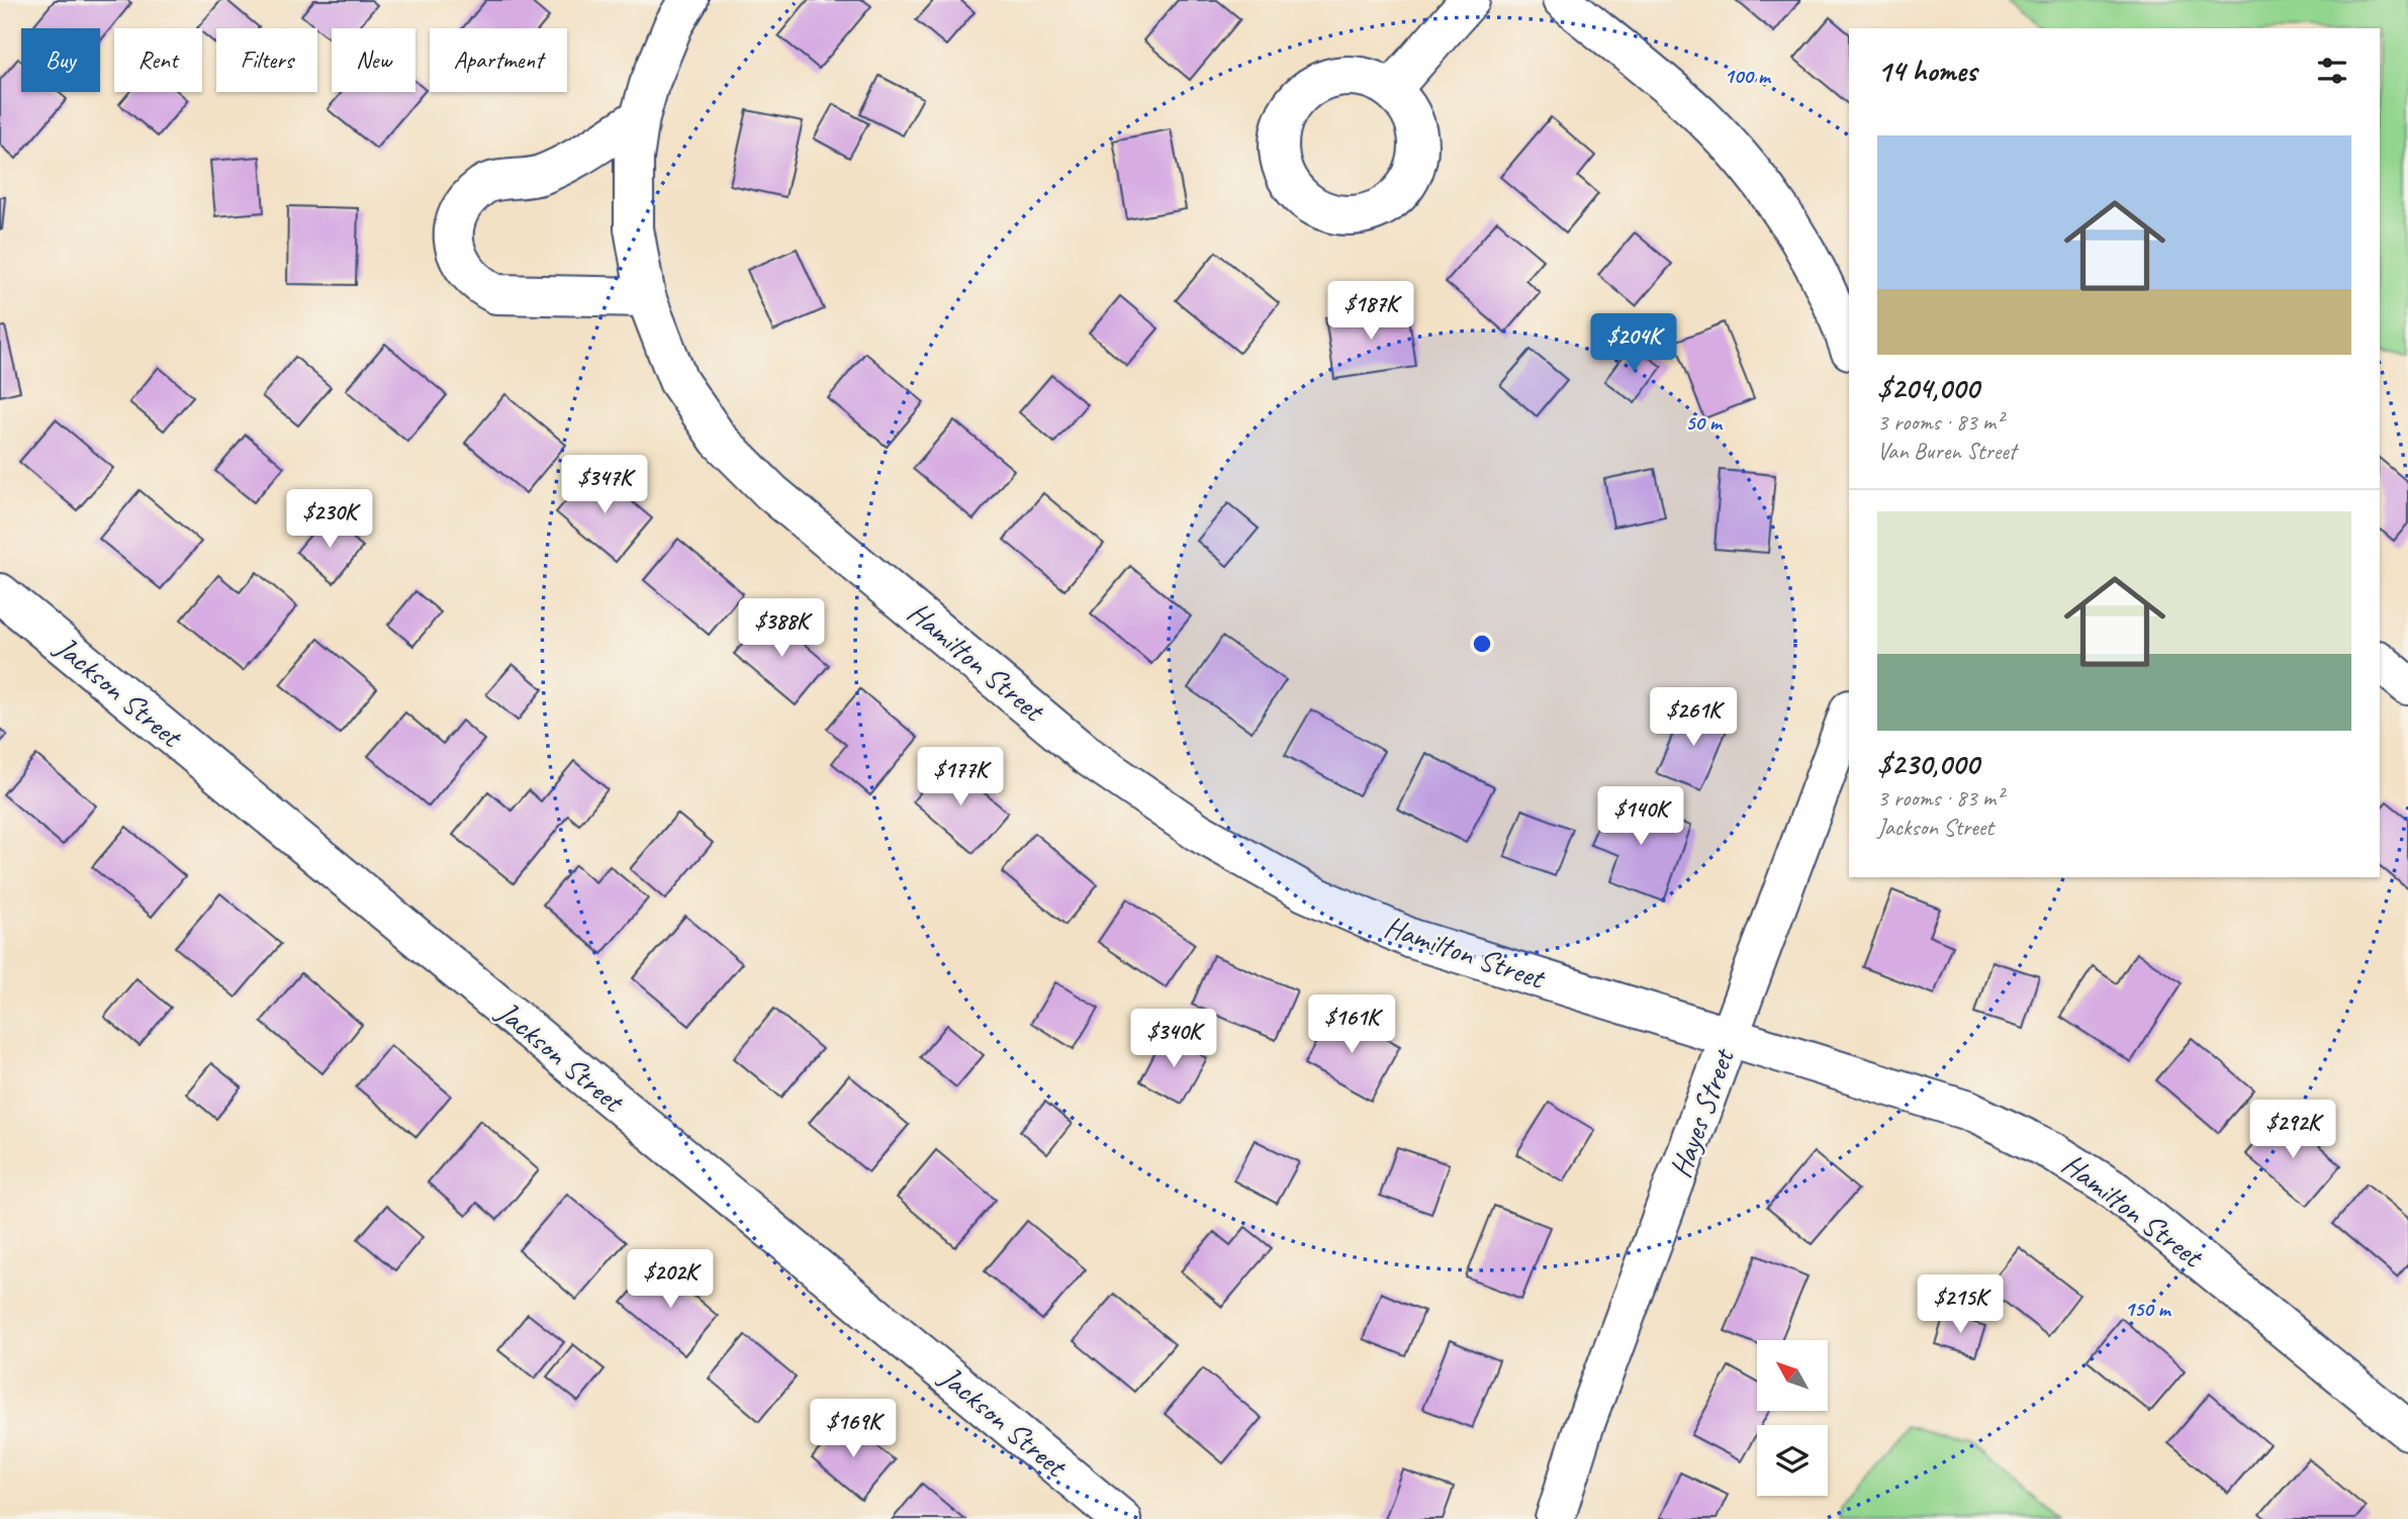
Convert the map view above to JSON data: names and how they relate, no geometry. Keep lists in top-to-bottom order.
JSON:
{
  "streets": {
    "street": ["Hamilton Street", "Jackson Street", "Hayes Street"]
  },
  "crossings": [
    ["Hamilton Street", "Hayes Street"]
  ],
  "north": "top left",
  "page": {
    "chip": [
      "Buy",
      "Rent",
      "Filters",
      "New",
      "Apartment"
    ],
    "heading": "14 homes",
    "list": [
      {
        "name": "$204,000",
        "note": "3 rooms · 83 m² · Van Buren Street"
      },
      {
        "name": "$230,000",
        "note": "3 rooms · 83 m² · Jackson Street"
      }
    ],
    "price": [
      "$187K",
      "$204K",
      "$347K",
      "$230K",
      "$388K",
      "$261K",
      "$177K",
      "$140K",
      "$161K",
      "$340K",
      "$292K",
      "$202K",
      "$215K",
      "$169K"
    ]
  },
  "rings": ["100 m", "50 m", "150 m"]
}
